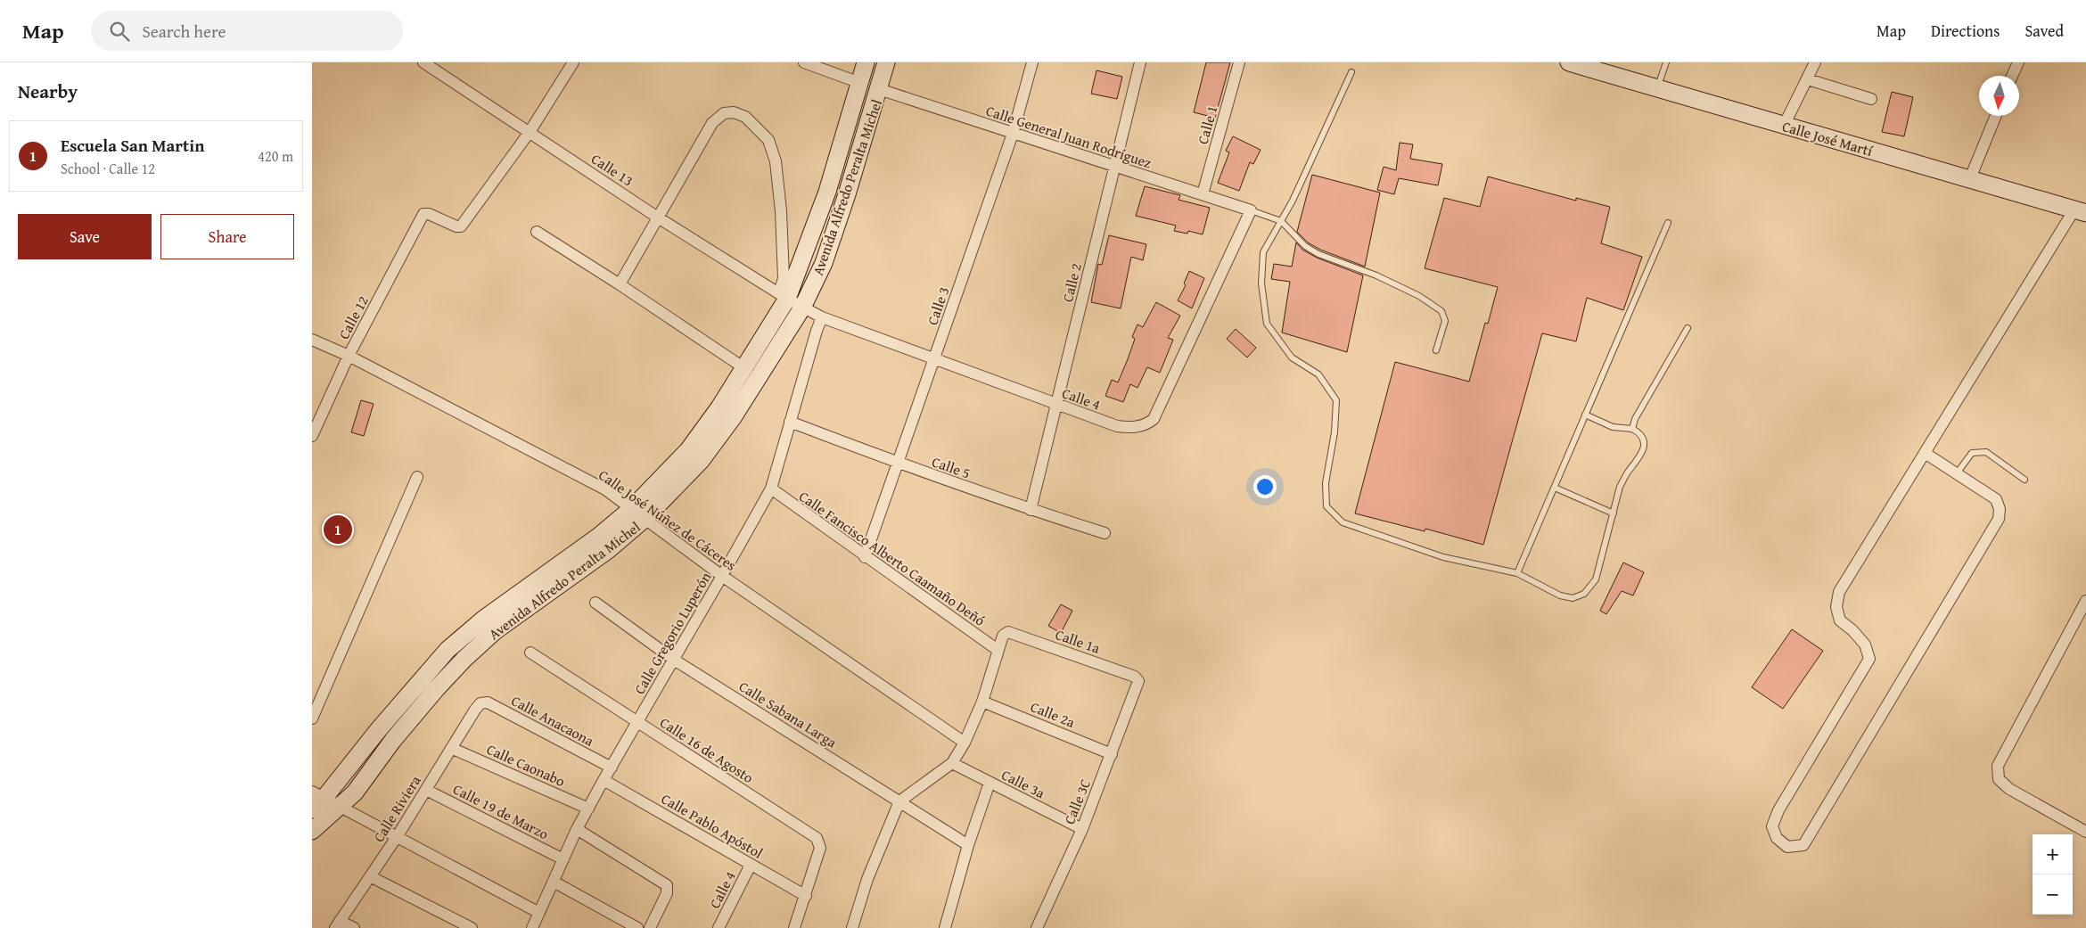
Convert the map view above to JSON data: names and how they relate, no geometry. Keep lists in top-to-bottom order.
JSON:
{
  "streets": {
    "main road": ["Calle José Martí", "Avenida Alfredo Peralta Michel"],
    "street": [
      "Calle 1",
      "Calle General Juan Rodríguez",
      "Calle 13",
      "Calle 2",
      "Calle 3",
      "Calle 12",
      "Calle 4",
      "Calle 5",
      "Calle José Núñez de Cáceres",
      "Calle Fancisco Alberto Caamaño Deñó",
      "Calle Gregorio Luperón",
      "Calle 1a",
      "Calle Sabana Larga",
      "Calle 2a",
      "Calle Anacaona",
      "Calle 16 de Agosto",
      "Calle Caonabo",
      "Calle 3a",
      "Calle 3C",
      "Calle Riviera",
      "Calle 19 de Marzo",
      "Calle Pablo Apóstol"
    ]
  },
  "crossings": [
    ["Calle 1", "Calle General Juan Rodríguez"],
    ["Calle General Juan Rodríguez", "Avenida Alfredo Peralta Michel"],
    ["Calle General Juan Rodríguez", "Calle 2"],
    ["Calle General Juan Rodríguez", "Calle 3"],
    ["Calle General Juan Rodríguez", "Calle 4"],
    ["Calle 13", "Avenida Alfredo Peralta Michel"],
    ["Calle 13", "Calle 12"],
    ["Calle 13", "Calle 4"],
    ["Avenida Alfredo Peralta Michel", "Calle 4"],
    ["Avenida Alfredo Peralta Michel", "Calle José Núñez de Cáceres"],
    ["Calle 2", "Calle 4"],
    ["Calle 2", "Calle 5"],
    ["Calle 3", "Calle 4"],
    ["Calle 3", "Calle 5"],
    ["Calle 3", "Calle Fancisco Alberto Caamaño Deñó"],
    ["Calle 12", "Calle José Núñez de Cáceres"],
    ["Calle 4", "Calle Gregorio Luperón"],
    ["Calle 4", "Calle Pablo Apóstol"],
    ["Calle 5", "Calle Gregorio Luperón"],
    ["Calle José Núñez de Cáceres", "Calle Gregorio Luperón"],
    ["Calle Fancisco Alberto Caamaño Deñó", "Calle Gregorio Luperón"],
    ["Calle Fancisco Alberto Caamaño Deñó", "Calle 1a"],
    ["Calle Gregorio Luperón", "Calle Sabana Larga"],
    ["Calle Gregorio Luperón", "Calle Anacaona"],
    ["Calle Gregorio Luperón", "Calle 16 de Agosto"],
    ["Calle Gregorio Luperón", "Calle Caonabo"],
    ["Calle Gregorio Luperón", "Calle 19 de Marzo"],
    ["Calle Gregorio Luperón", "Calle Pablo Apóstol"],
    ["Calle 1a", "Calle 3C"],
    ["Calle 2a", "Calle 3C"],
    ["Calle Anacaona", "Calle Riviera"],
    ["Calle 16 de Agosto", "Calle Pablo Apóstol"],
    ["Calle Caonabo", "Calle Riviera"],
    ["Calle 3a", "Calle 3C"],
    ["Calle Riviera", "Calle 19 de Marzo"]
  ],
  "north": "bottom",
  "page": {
    "header": "Map",
    "search": "Search here",
    "nav": ["Map", "Directions", "Saved"],
    "heading": "Nearby",
    "list": [
      {
        "mark": "1",
        "name": "Escuela San Martin",
        "note": "School · Calle 12",
        "value": "420 m"
      }
    ],
    "buttons": ["Save", "Share"],
    "pins": "1",
    "map_buttons": ["+", "−"]
  }
}
